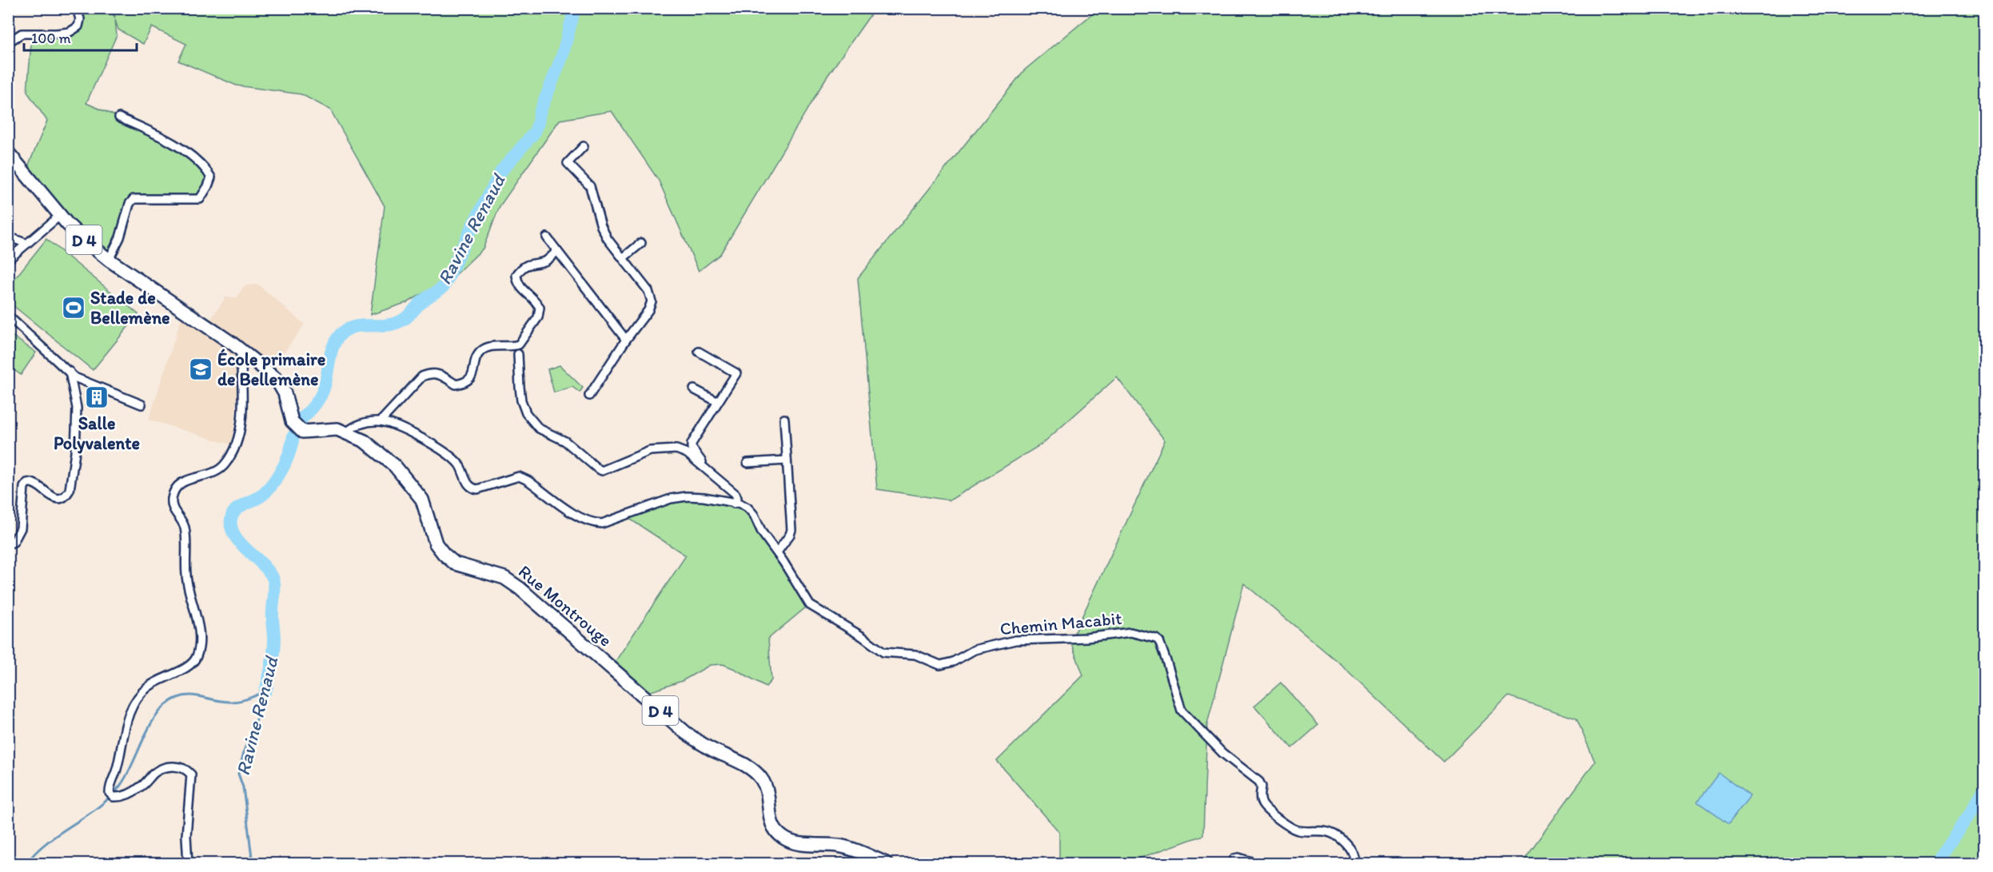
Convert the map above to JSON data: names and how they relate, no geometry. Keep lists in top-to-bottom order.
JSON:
{
  "streets": {
    "main road": ["D 4", "Rue Montrouge"],
    "street": ["Chemin Macabit"]
  },
  "water": ["Ravine Renaud"],
  "places": {
    "sports": ["Stade de Bellemène"],
    "school or university": ["École primaire de Bellemène"],
    "building": ["Salle Polyvalente"]
  },
  "scale_bar": "100 m"
}
